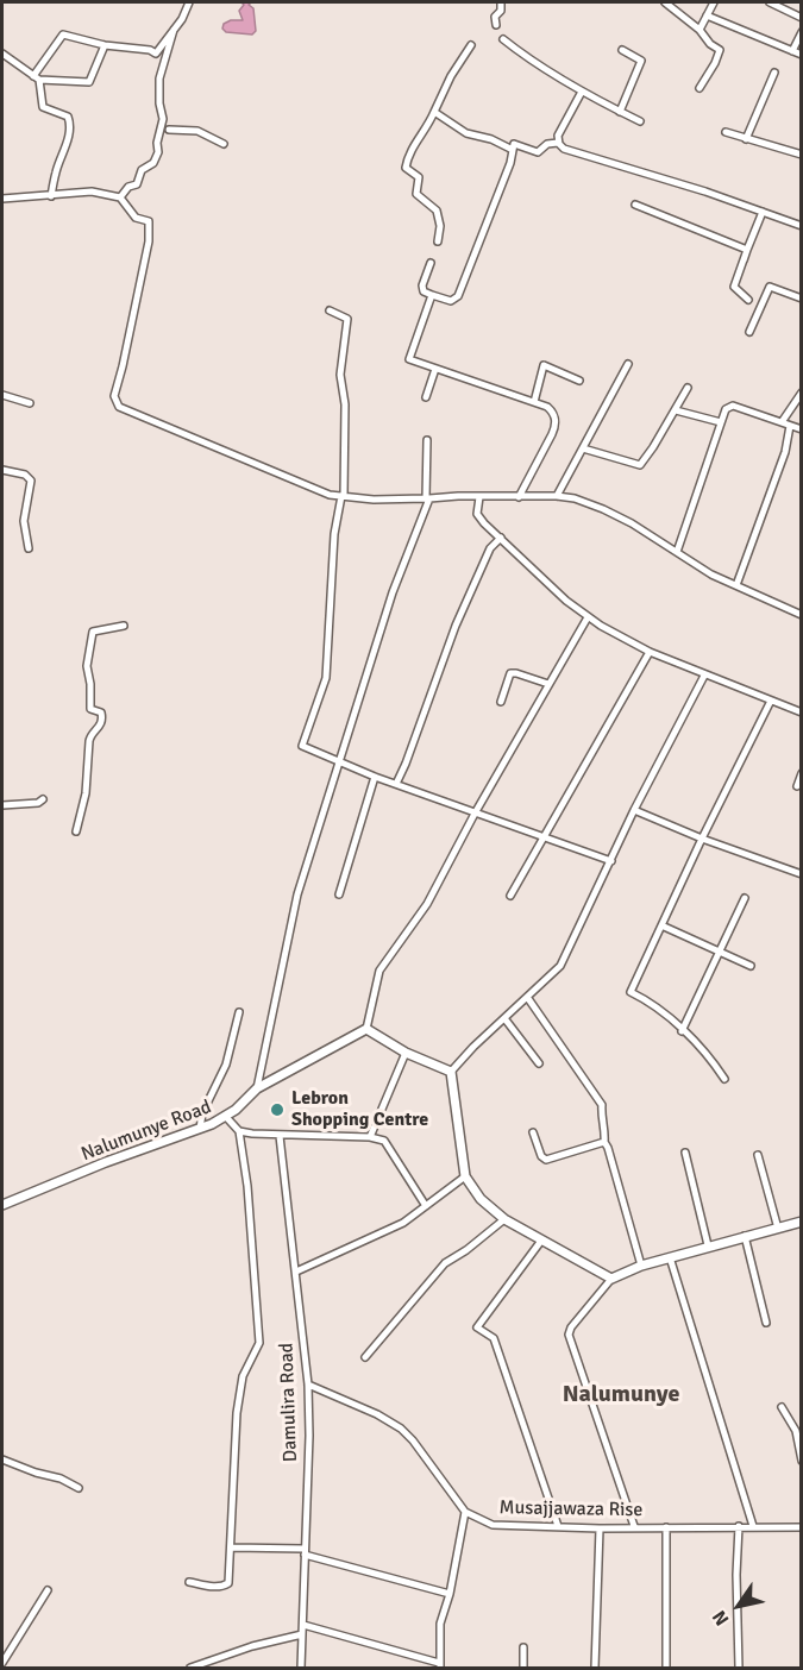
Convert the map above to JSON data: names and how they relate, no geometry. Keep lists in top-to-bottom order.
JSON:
{
  "streets": {
    "street": ["Nalumunye Road", "Damulira Road", "Musajjawaza Rise"]
  },
  "districts": ["Nalumunye"],
  "places": ["Lebron Shopping Centre"],
  "north": "bottom left"
}
